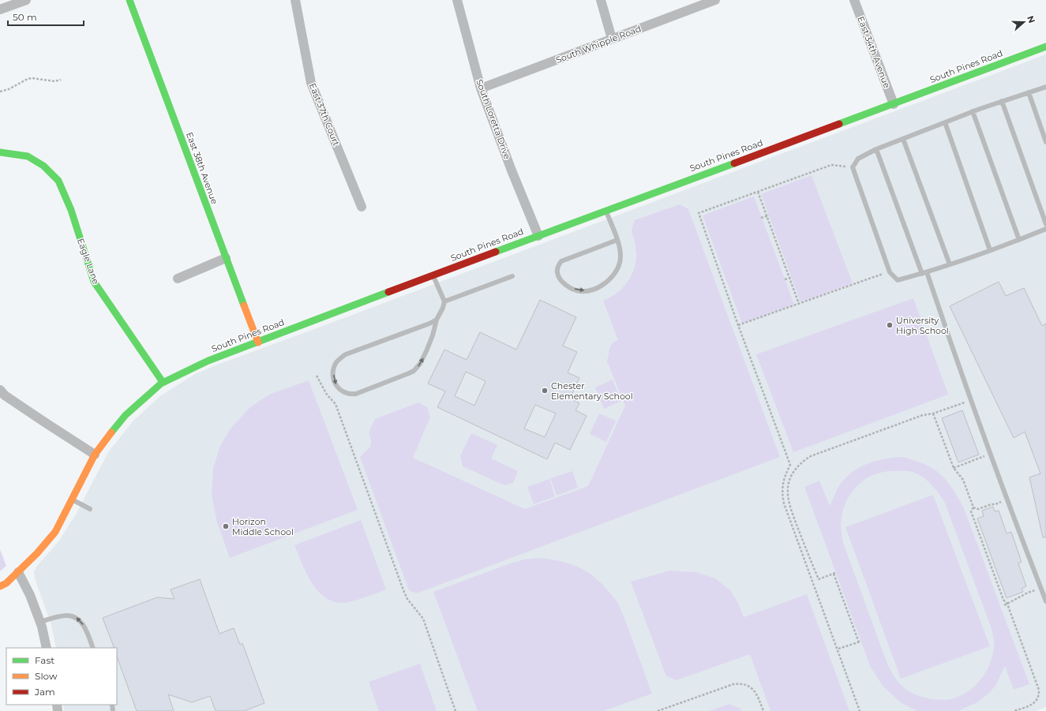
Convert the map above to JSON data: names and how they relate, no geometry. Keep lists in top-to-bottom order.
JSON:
{
  "streets": {
    "street": [
      "South Whipple Road",
      "East 34th Avenue",
      "South Pines Road",
      "East 37th Court",
      "South Loretta Drive",
      "East 38th Avenue",
      "Eagle Lane"
    ]
  },
  "crossings": [
    ["South Whipple Road", "South Loretta Drive"],
    ["East 34th Avenue", "South Pines Road"],
    ["South Pines Road", "South Loretta Drive"],
    ["South Pines Road", "East 38th Avenue"],
    ["South Pines Road", "Eagle Lane"]
  ],
  "places": ["University High School", "Chester Elementary School", "Horizon Middle School"],
  "legend": ["Fast", "Slow", "Jam"],
  "scale_bar": "50 m",
  "north": "right"
}
